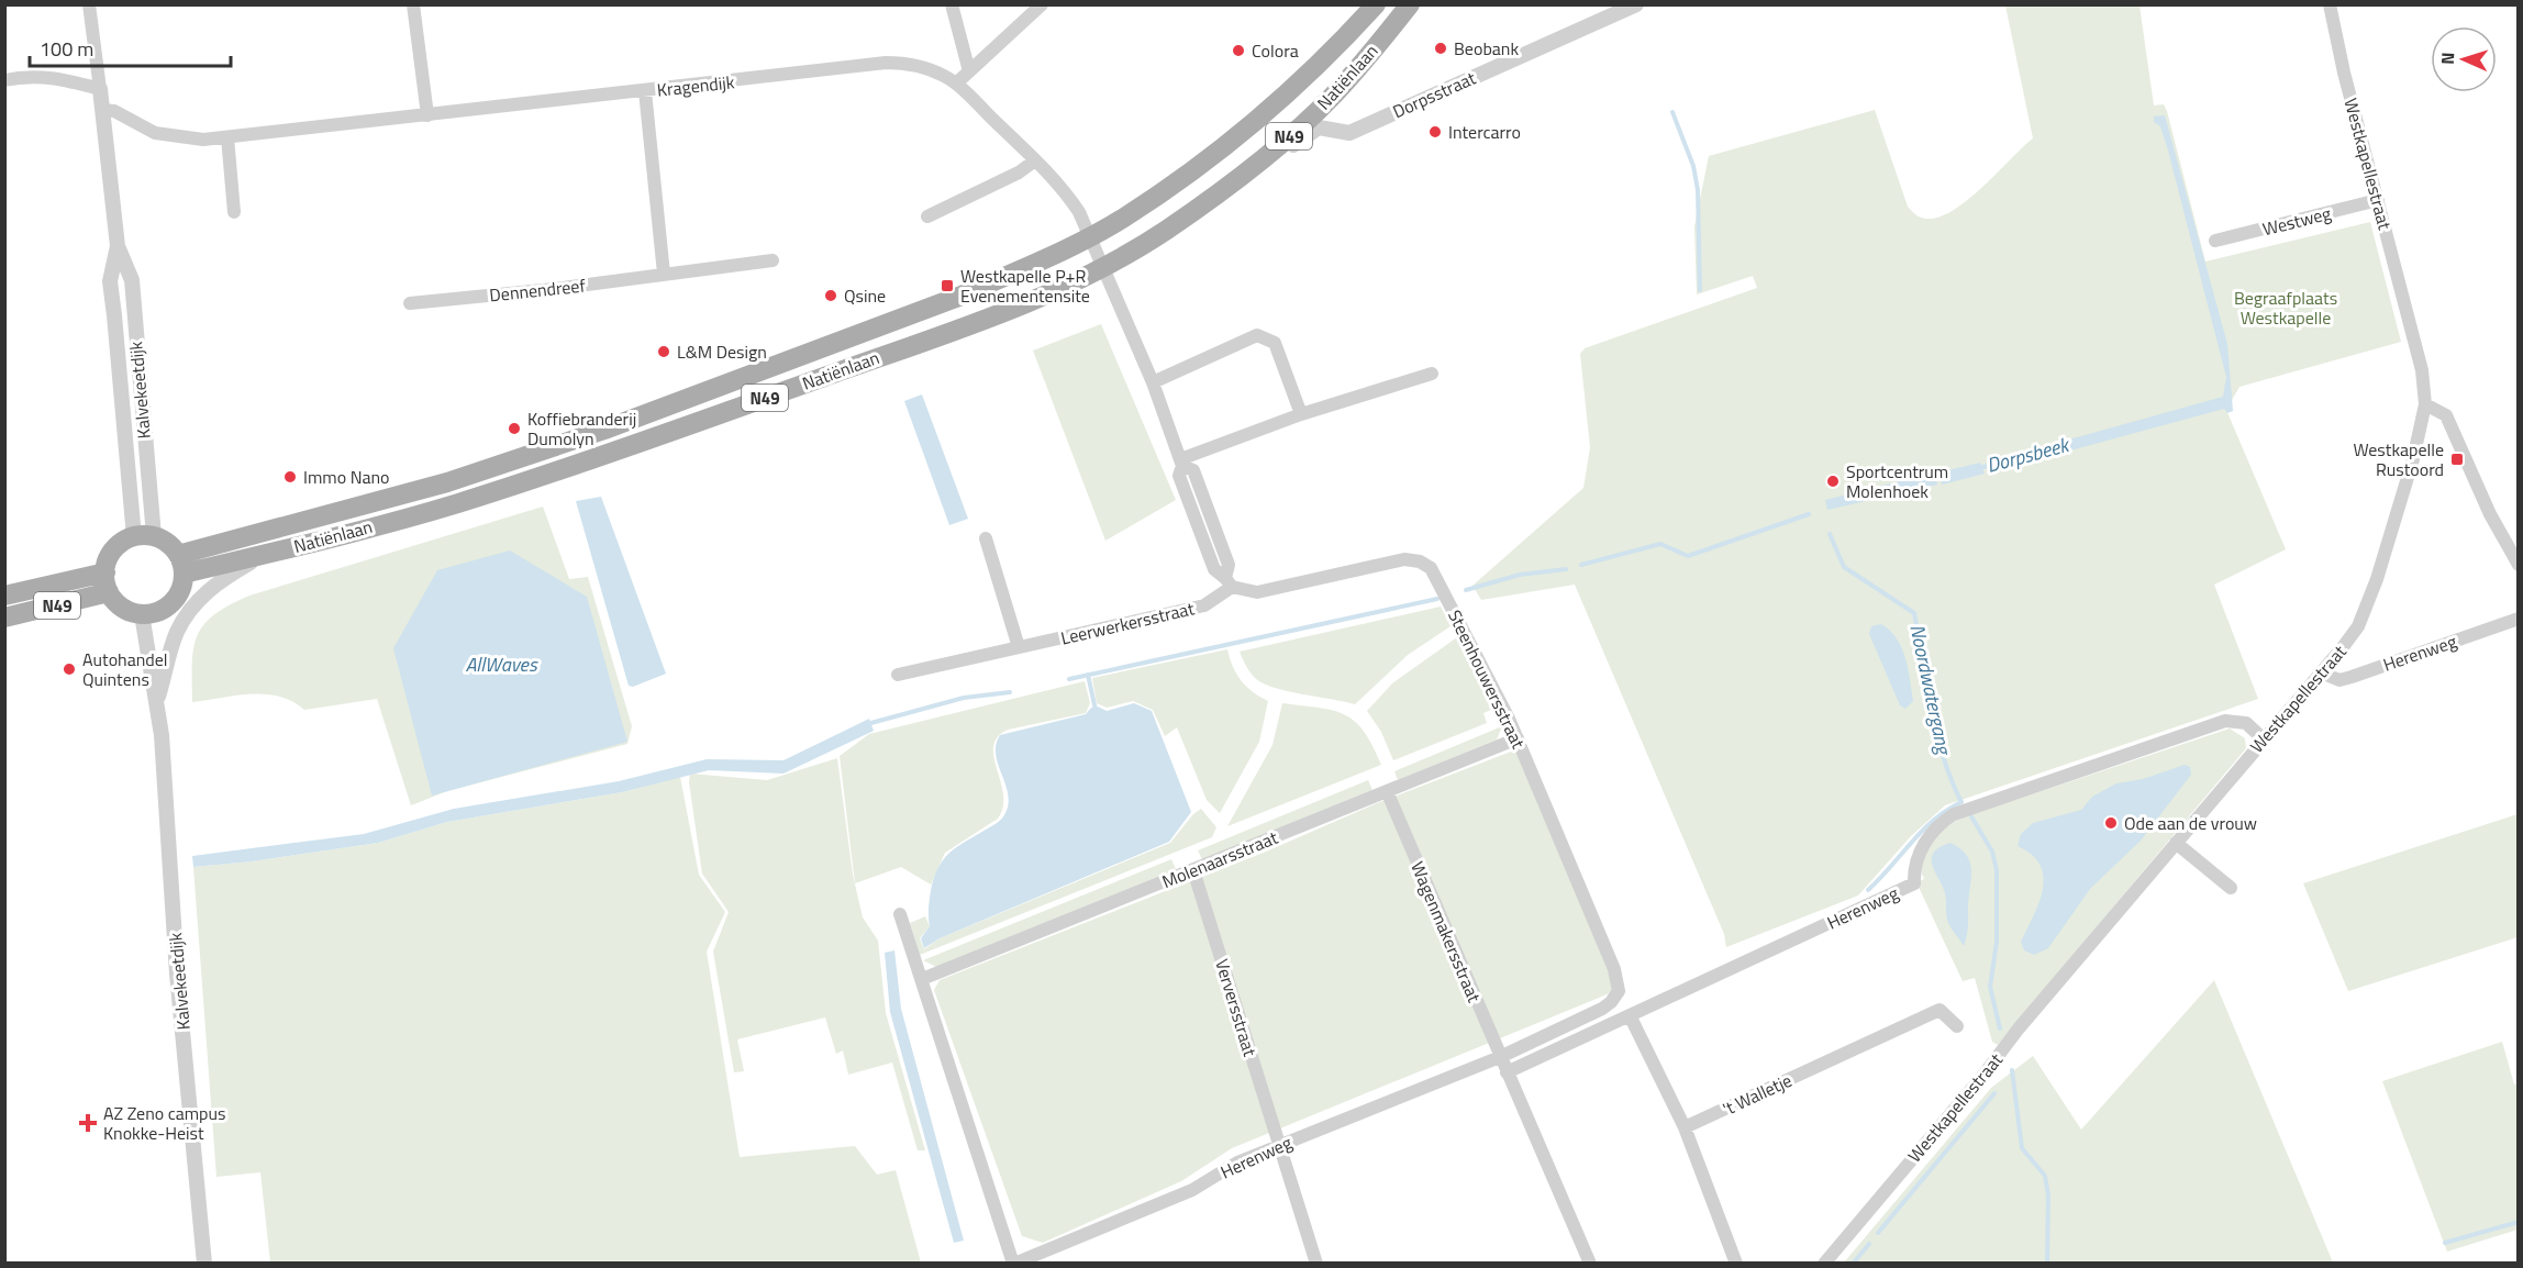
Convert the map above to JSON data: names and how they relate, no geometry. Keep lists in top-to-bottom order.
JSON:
{
  "streets": {
    "main road": ["Natiënlaan", "N49"],
    "street": [
      "Kragendijk",
      "Dorpsstraat",
      "Westkapellestraat",
      "Westweg",
      "Dennendreef",
      "Kalvekeetdijk",
      "Leerwerkersstraat",
      "Herenweg",
      "Steenhouwersstraat",
      "Molenaarsstraat",
      "Wagenmakersstraat",
      "Verversstraat",
      "'t Walletje"
    ]
  },
  "crossings": [
    ["Natiënlaan", "Kragendijk"],
    ["Natiënlaan", "Dorpsstraat"],
    ["Natiënlaan", "N49"],
    ["Natiënlaan", "Kalvekeetdijk"],
    ["Kragendijk", "Kalvekeetdijk"],
    ["N49", "Kalvekeetdijk"],
    ["Westkapellestraat", "Westweg"],
    ["Westkapellestraat", "Herenweg"],
    ["Leerwerkersstraat", "Steenhouwersstraat"],
    ["Herenweg", "Steenhouwersstraat"],
    ["Herenweg", "Wagenmakersstraat"],
    ["Herenweg", "Verversstraat"],
    ["Steenhouwersstraat", "Molenaarsstraat"],
    ["Molenaarsstraat", "Wagenmakersstraat"],
    ["Molenaarsstraat", "Verversstraat"]
  ],
  "water": ["Dorpsbeek", "AllWaves", "Noordwatergang"],
  "parks": ["Begraafplaats Westkapelle"],
  "places": {
    "other": [
      "Beobank",
      "Colora",
      "Intercarro",
      "Qsine",
      "L&M Design",
      "Koffiebranderij Dumolyn",
      "Immo Nano",
      "Sportcentrum Molenhoek",
      "Autohandel Quintens",
      "Ode aan de vrouw"
    ],
    "transit": ["Westkapelle P+R Evenementensite", "Westkapelle Rustoord"],
    "health": ["AZ Zeno campus Knokke-Heist"]
  },
  "scale_bar": "100 m",
  "north": "left"
}
